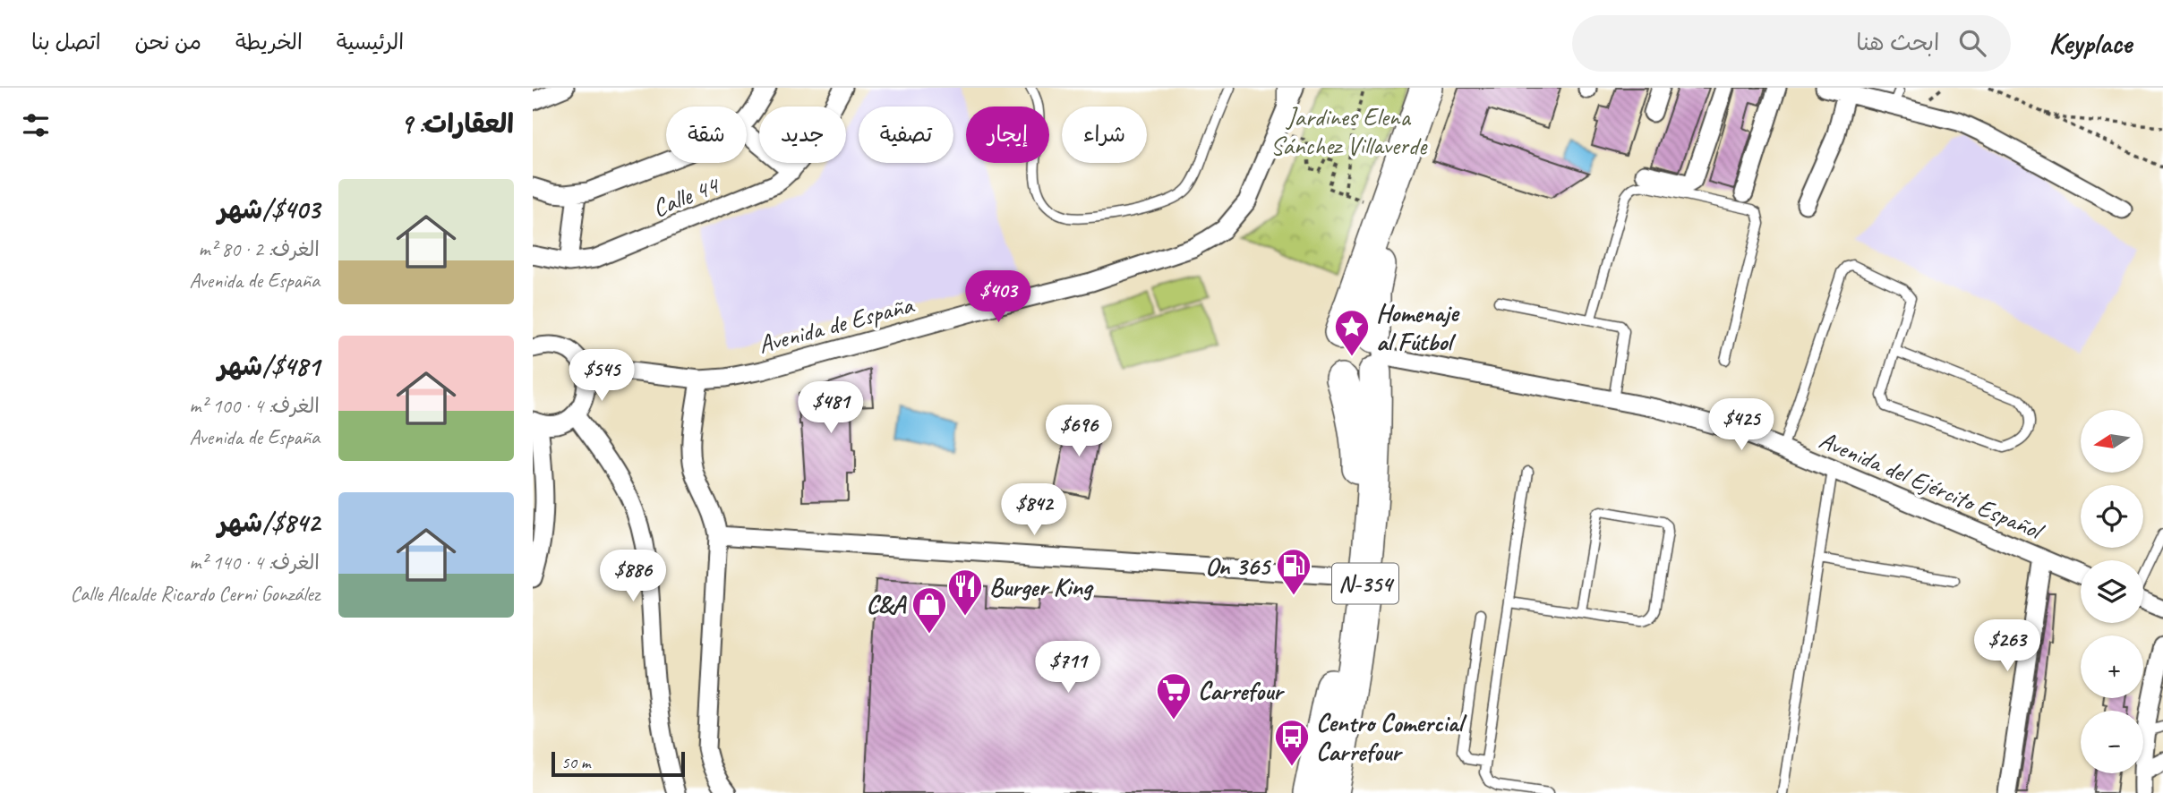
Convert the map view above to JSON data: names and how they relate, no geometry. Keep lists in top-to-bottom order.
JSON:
{
  "streets": {
    "highway": ["N-354"],
    "street": ["Calle 44", "Avenida de España", "Avenida del Ejército Español"]
  },
  "crossings": [
    ["Avenida del Ejército Español", "N-354"]
  ],
  "parks": ["Jardines Elena Sánchez Villaverde"],
  "places": {
    "place": ["Homenaje al Fútbol"],
    "fuel station": ["On 365"],
    "restaurant": ["Burger King"],
    "shop": ["C&A"],
    "supermarket": ["Carrefour"],
    "bus stop": ["Centro Comercial Carrefour"]
  },
  "scale_bar": "50 m",
  "north": "left",
  "page": {
    "header": "Keyplace",
    "search": "ابحث هنا",
    "nav": [
      "الرئيسية",
      "الخريطة",
      "من نحن",
      "اتصل بنا"
    ],
    "heading": "العقارات: 9",
    "chip": [
      "شراء",
      "إيجار",
      "تصفية",
      "جديد",
      "شقة"
    ],
    "list": [
      {
        "name": "$403/شهر",
        "note": "الغرف: 2 · 80 m² · Avenida de España"
      },
      {
        "name": "$481/شهر",
        "note": "الغرف: 4 · 100 m² · Avenida de España"
      },
      {
        "name": "$842/شهر",
        "note": "الغرف: 4 · 140 m² · Calle Alcalde Ricardo Cerni González"
      }
    ],
    "price": [
      "$403",
      "$545",
      "$481",
      "$425",
      "$696",
      "$842",
      "$886",
      "$263",
      "$711"
    ],
    "map_buttons": ["+", "−"],
    "scale": "50 m"
  }
}
